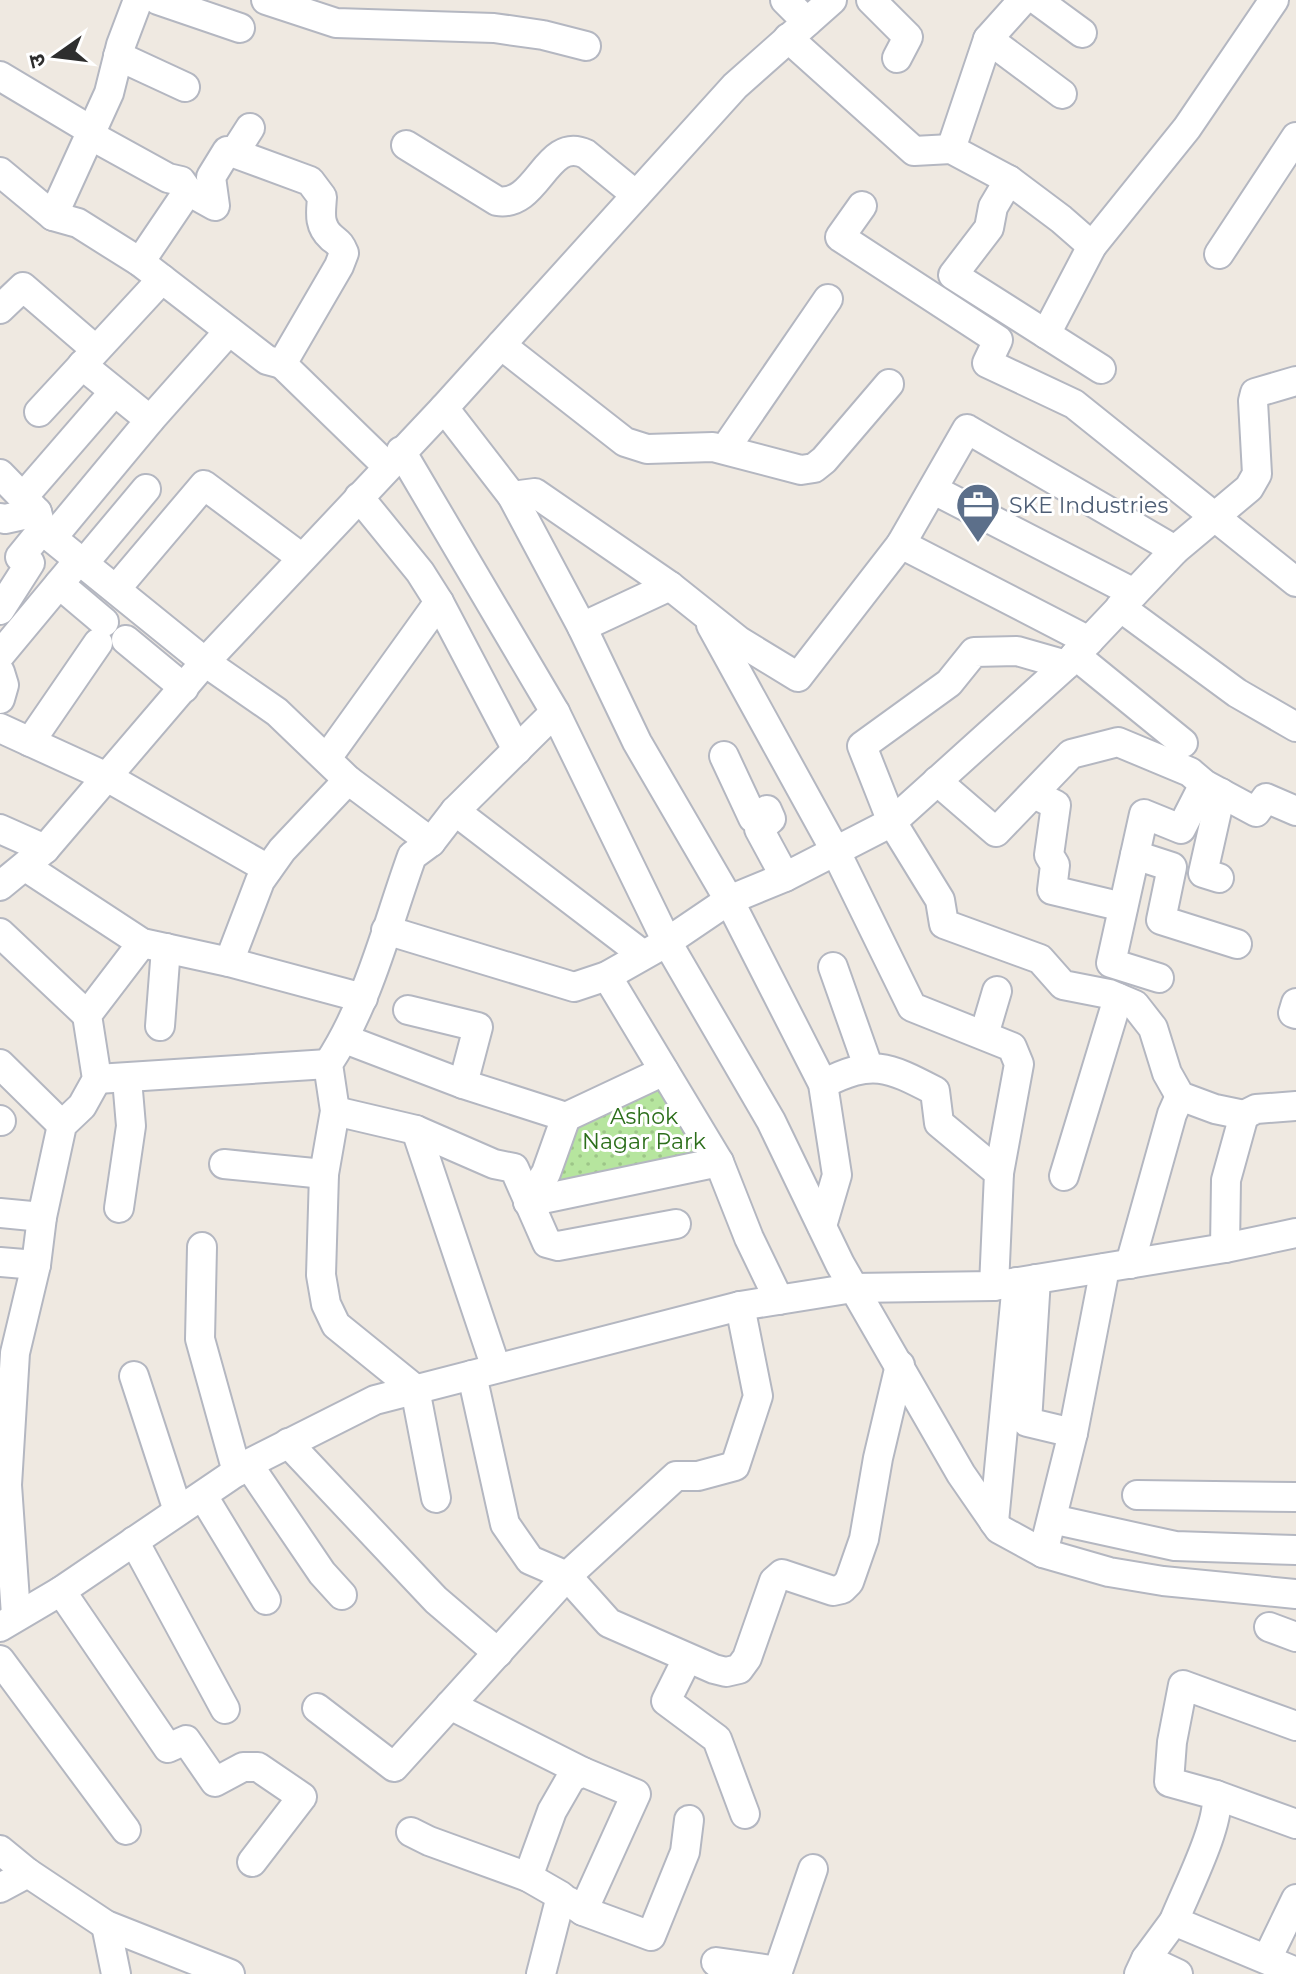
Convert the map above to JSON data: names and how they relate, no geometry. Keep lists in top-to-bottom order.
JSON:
{
  "parks": ["Ashok Nagar Park"],
  "places": {
    "office": ["SKE Industries"]
  },
  "north": "left"
}
